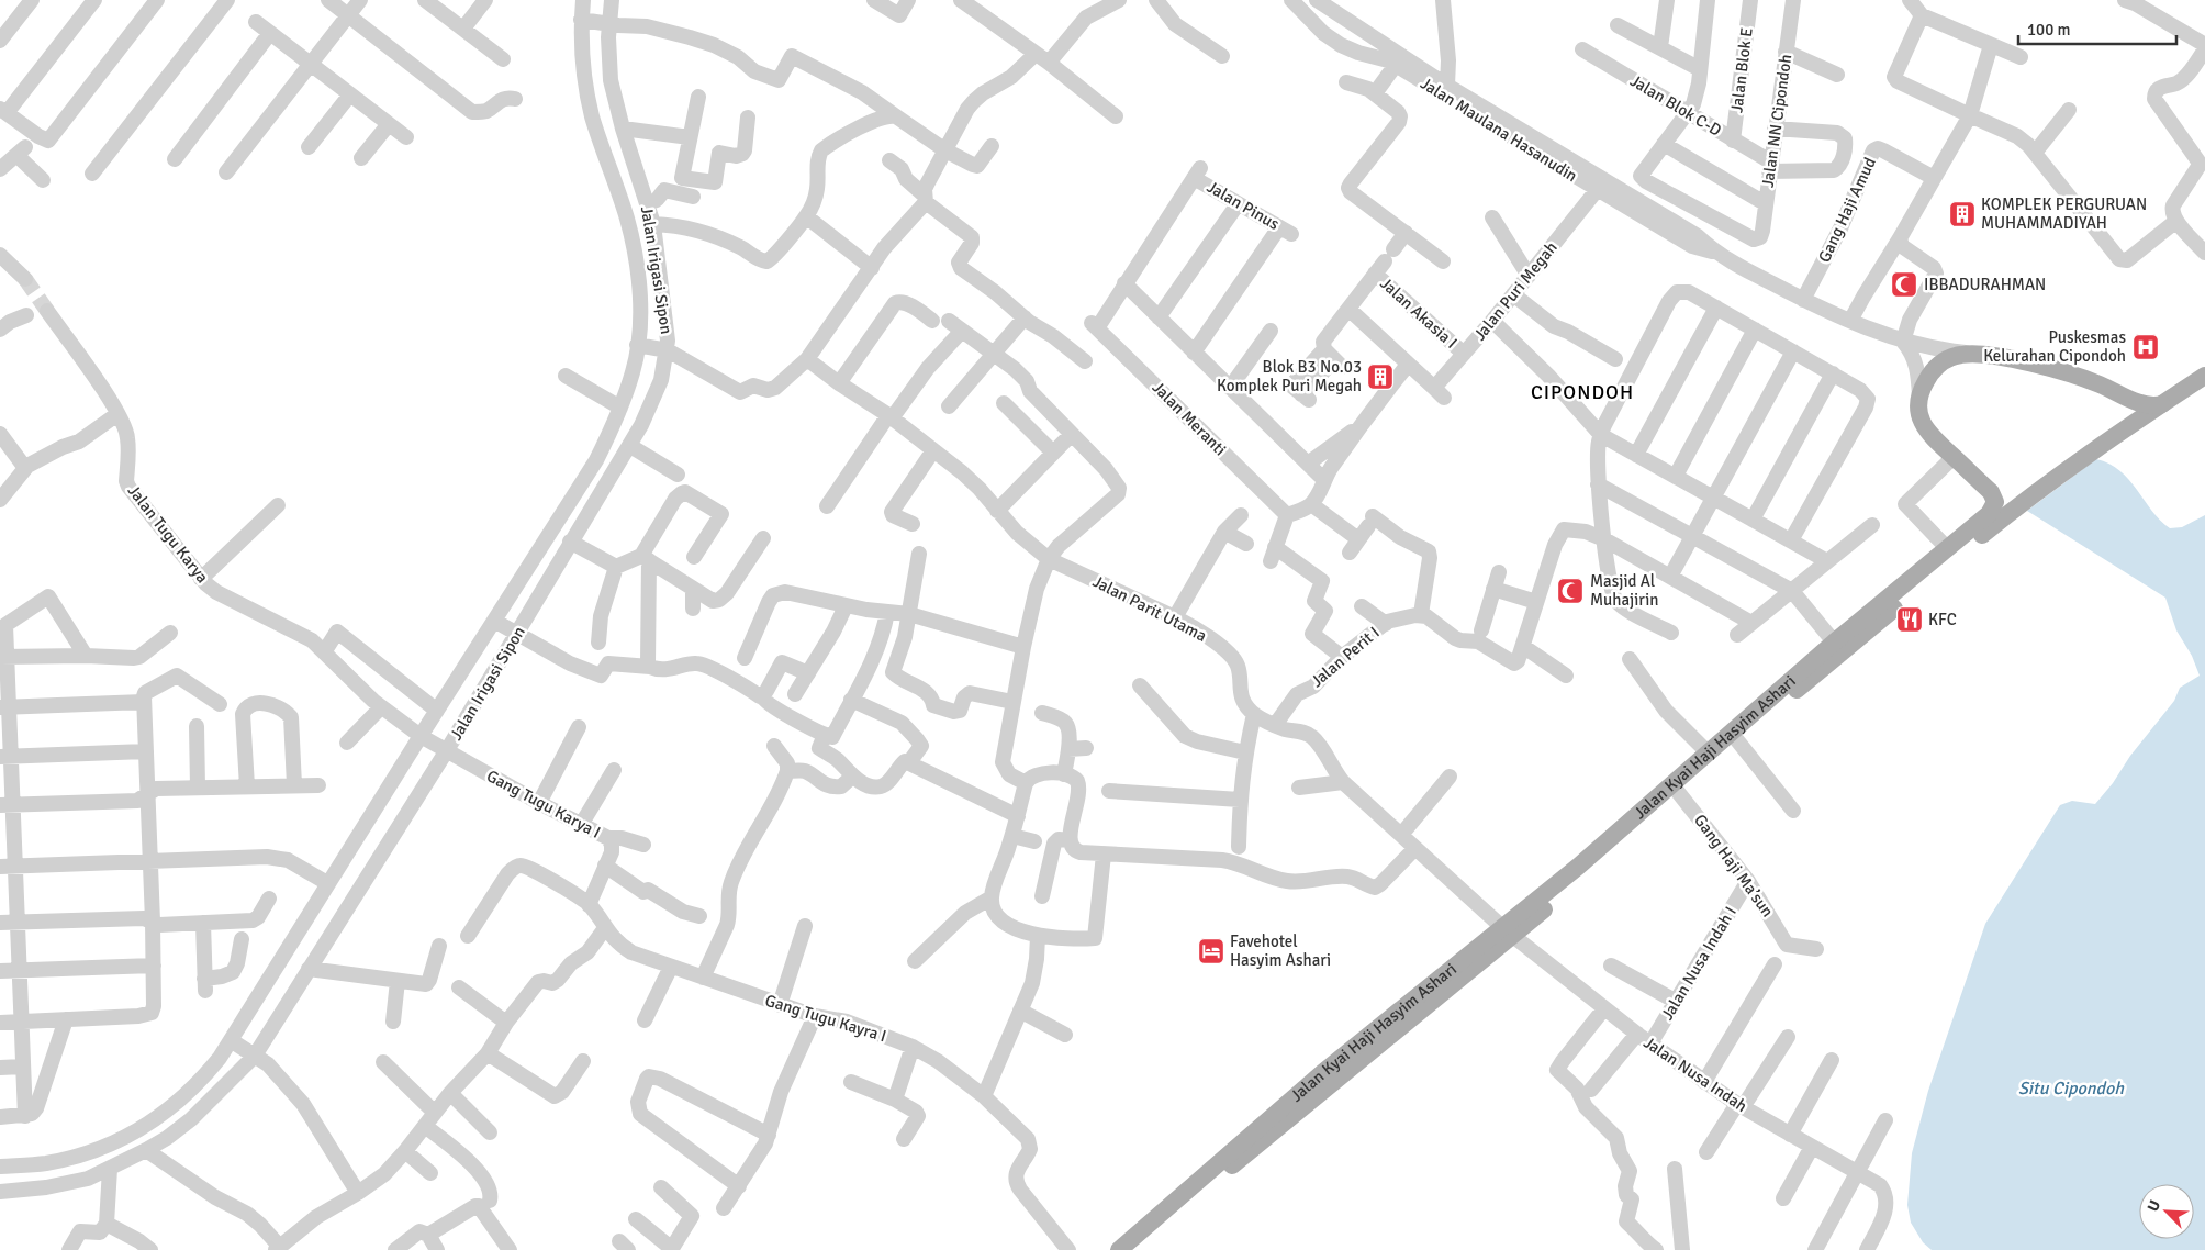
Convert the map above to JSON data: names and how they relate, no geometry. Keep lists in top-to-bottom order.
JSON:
{
  "streets": {
    "main road": ["Jalan Kyai Haji Hasyim Ashari"],
    "street": [
      "Jalan Blok E",
      "Jalan Blok C-D",
      "Jalan NN Cipondoh",
      "Jalan Maulana Hasanudin",
      "Jalan Pinus",
      "Gang Haji Amud",
      "Jalan Irigasi Sipon",
      "Jalan Puri Megah",
      "Jalan Akasia I",
      "Jalan Meranti",
      "Jalan Tugu Karya",
      "Jalan Parit Utama",
      "Jalan Perit I",
      "Gang Tugu Karya I",
      "Gang Haji Ma’sun",
      "Jalan Nusa Indah I",
      "Gang Tugu Kayra I",
      "Jalan Nusa Indah"
    ]
  },
  "crossings": [
    ["Jalan Blok E", "Jalan Blok C-D"],
    ["Jalan Blok C-D", "Jalan NN Cipondoh"],
    ["Jalan Maulana Hasanudin", "Gang Haji Amud"],
    ["Jalan Maulana Hasanudin", "Jalan Puri Megah"],
    ["Jalan Pinus", "Jalan Meranti"],
    ["Jalan Irigasi Sipon", "Jalan Tugu Karya"],
    ["Jalan Irigasi Sipon", "Gang Tugu Karya I"],
    ["Jalan Puri Megah", "Jalan Akasia I"],
    ["Jalan Tugu Karya", "Gang Tugu Karya I"],
    ["Jalan Kyai Haji Hasyim Ashari", "Gang Haji Ma’sun"],
    ["Jalan Kyai Haji Hasyim Ashari", "Jalan Nusa Indah"],
    ["Jalan Nusa Indah I", "Jalan Nusa Indah"]
  ],
  "districts": ["CIPONDOH"],
  "water": ["Situ Cipondoh"],
  "places": {
    "building": ["KOMPLEK PERGURUAN MUHAMMADIYAH", "Blok B3 No.03 Komplek Puri Megah"],
    "mosque": ["IBBADURAHMAN", "Masjid Al Muhajirin"],
    "hospital": ["Puskesmas Kelurahan Cipondoh"],
    "restaurant": ["KFC"],
    "hotel": ["Favehotel Hasyim Ashari"]
  },
  "scale_bar": "100 m",
  "north": "top left"
}
